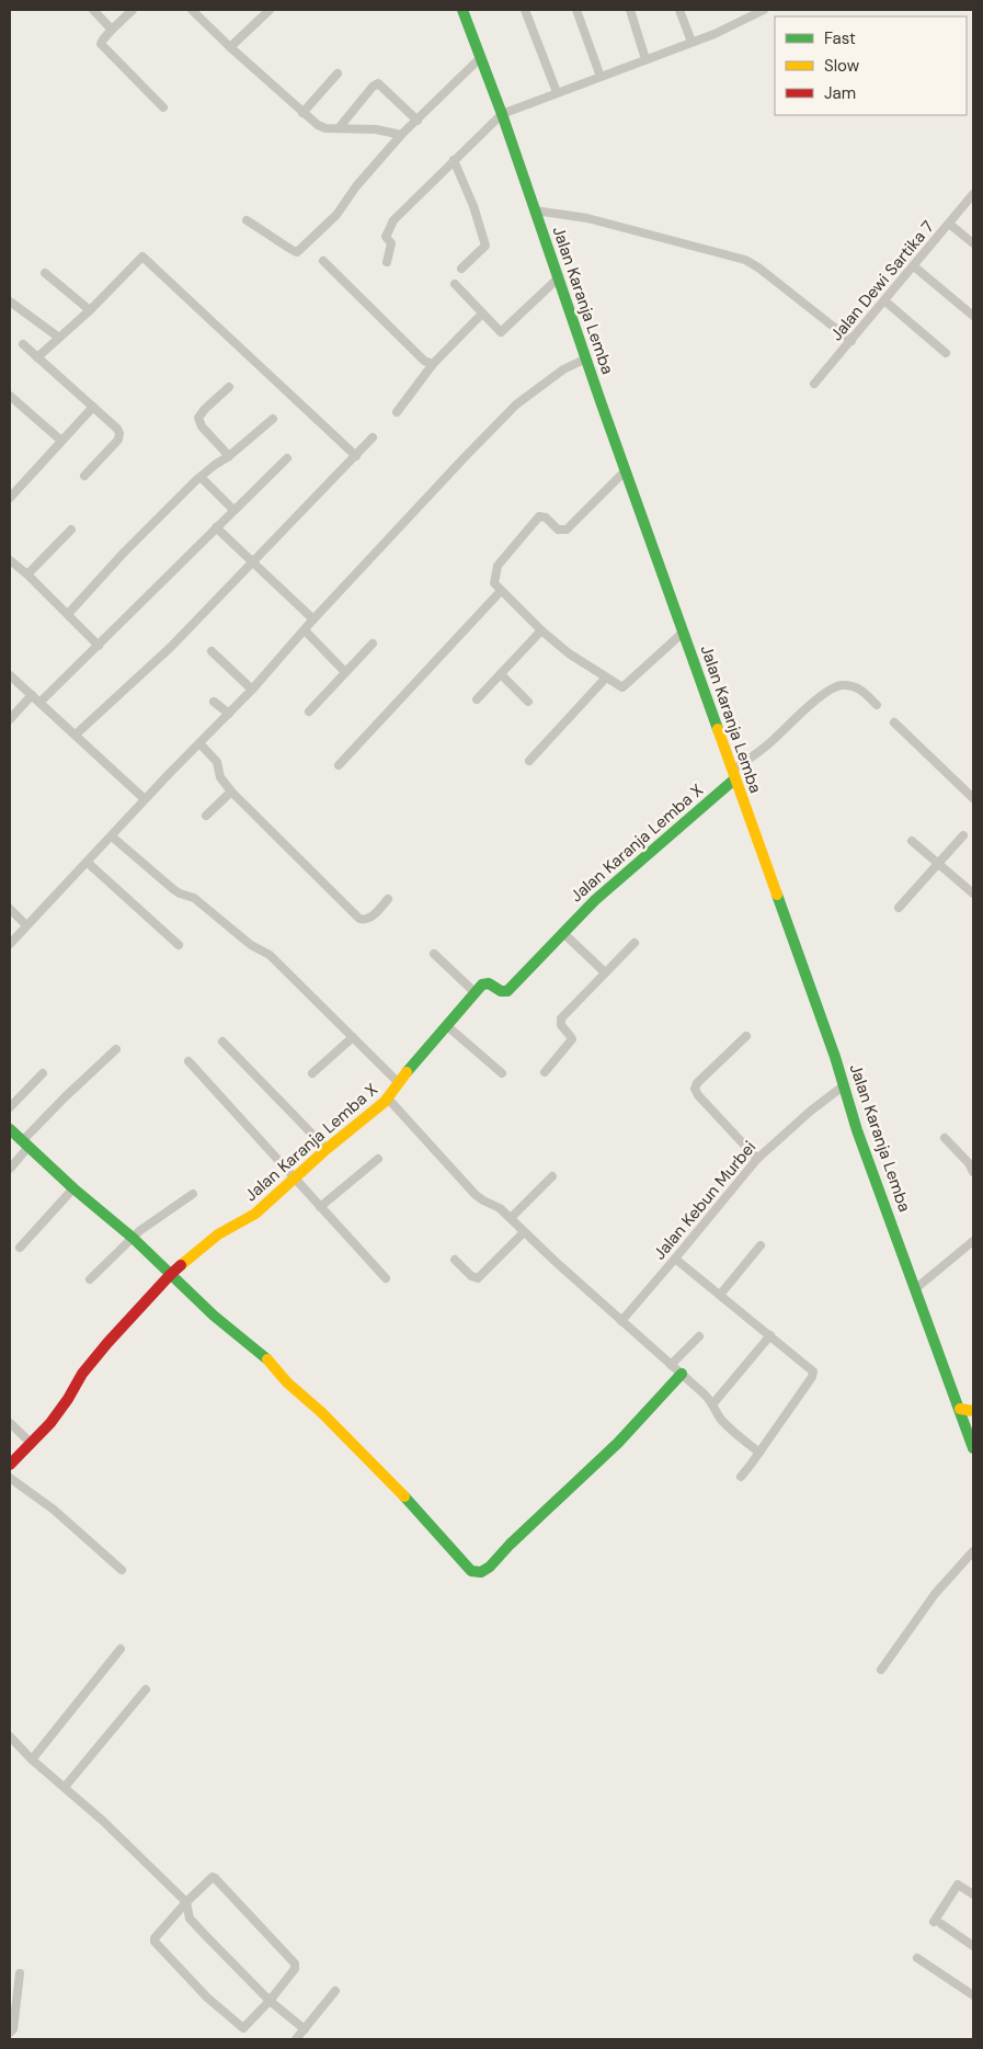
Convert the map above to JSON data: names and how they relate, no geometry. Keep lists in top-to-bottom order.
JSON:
{
  "streets": {
    "street": [
      "Jalan Dewi Sartika 7",
      "Jalan Karanja Lemba",
      "Jalan Karanja Lemba X",
      "Jalan Kebun Murbei"
    ]
  },
  "crossings": [
    ["Jalan Karanja Lemba", "Jalan Karanja Lemba X"],
    ["Jalan Karanja Lemba", "Jalan Kebun Murbei"]
  ],
  "legend": ["Fast", "Slow", "Jam"]
}
